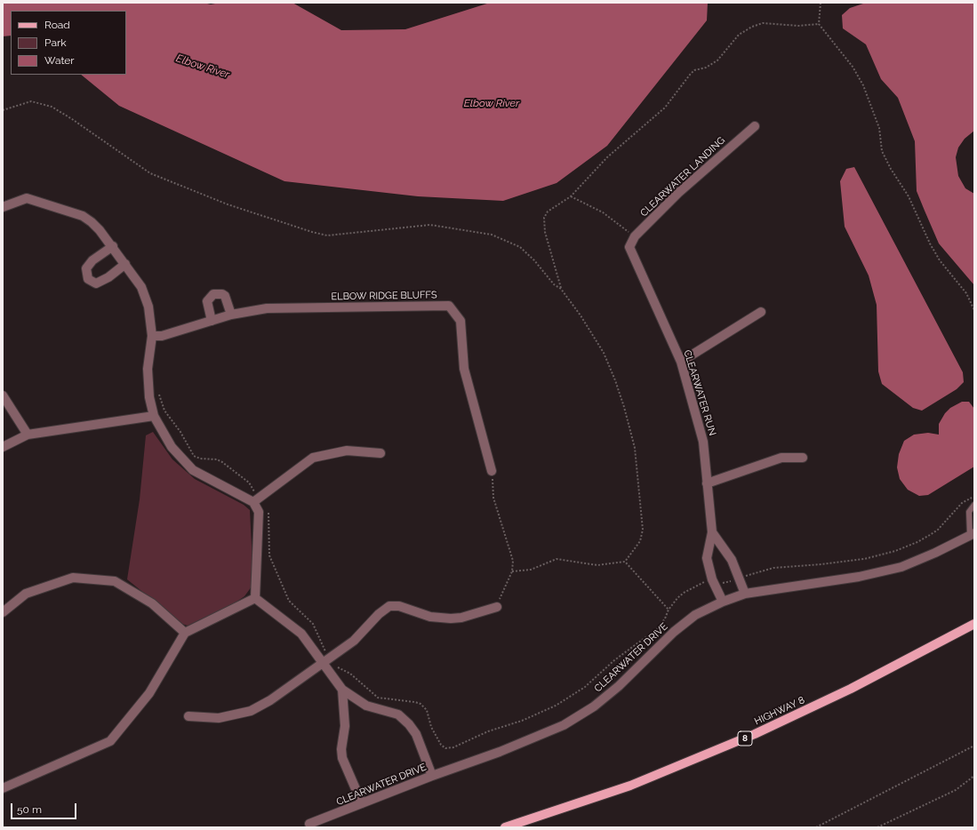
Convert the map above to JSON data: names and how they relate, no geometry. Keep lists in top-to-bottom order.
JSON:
{
  "streets": {
    "main road": ["HIGHWAY 8", "8"],
    "street": [
      "CLEARWATER LANDING",
      "ELBOW RIDGE BLUFFS",
      "CLEARWATER RUN",
      "CLEARWATER DRIVE"
    ]
  },
  "crossings": [
    ["CLEARWATER LANDING", "CLEARWATER RUN"],
    ["CLEARWATER RUN", "CLEARWATER DRIVE"]
  ],
  "water": ["Elbow River"],
  "legend": ["Road", "Park", "Water"],
  "scale_bar": "50 m"
}
